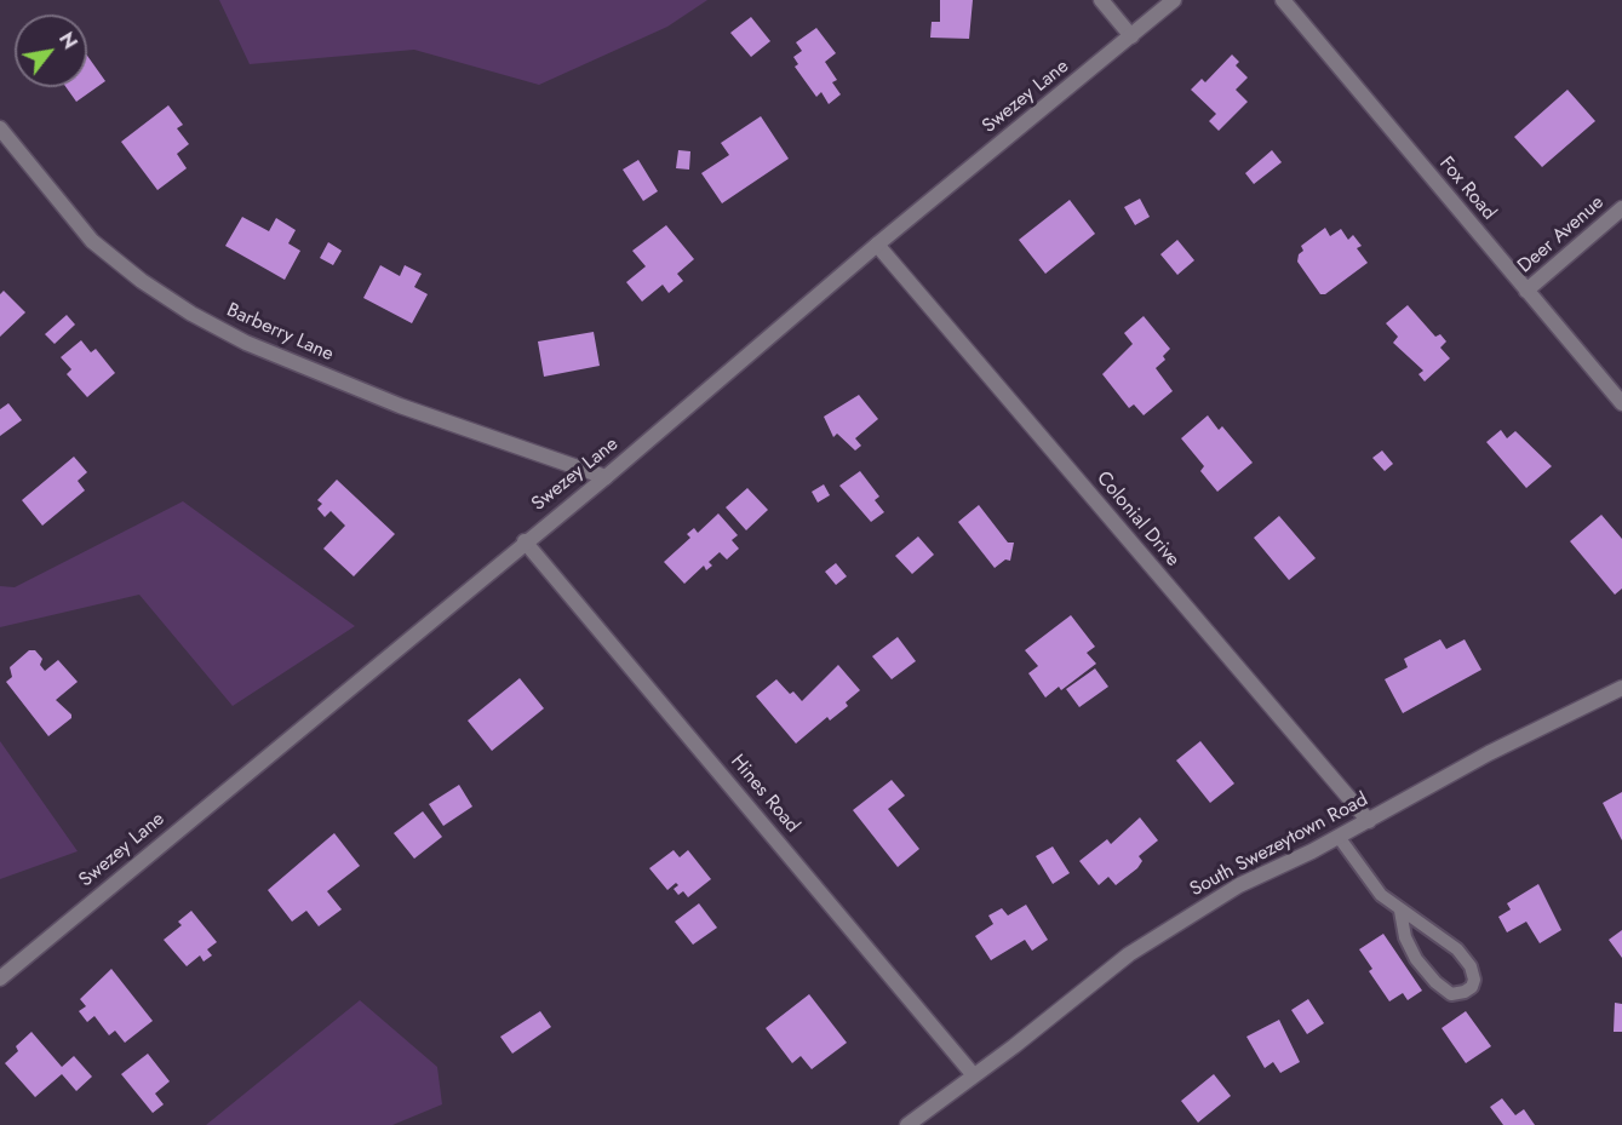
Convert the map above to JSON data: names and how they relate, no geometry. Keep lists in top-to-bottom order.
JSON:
{
  "streets": {
    "street": [
      "Swezey Lane",
      "Fox Road",
      "Deer Avenue",
      "Barberry Lane",
      "Colonial Drive",
      "Hines Road",
      "South Swezeytown Road"
    ]
  },
  "crossings": [
    ["Swezey Lane", "Barberry Lane"],
    ["Swezey Lane", "Colonial Drive"],
    ["Swezey Lane", "Hines Road"],
    ["Fox Road", "Deer Avenue"],
    ["Colonial Drive", "South Swezeytown Road"],
    ["Hines Road", "South Swezeytown Road"]
  ],
  "north": "top right"
}
